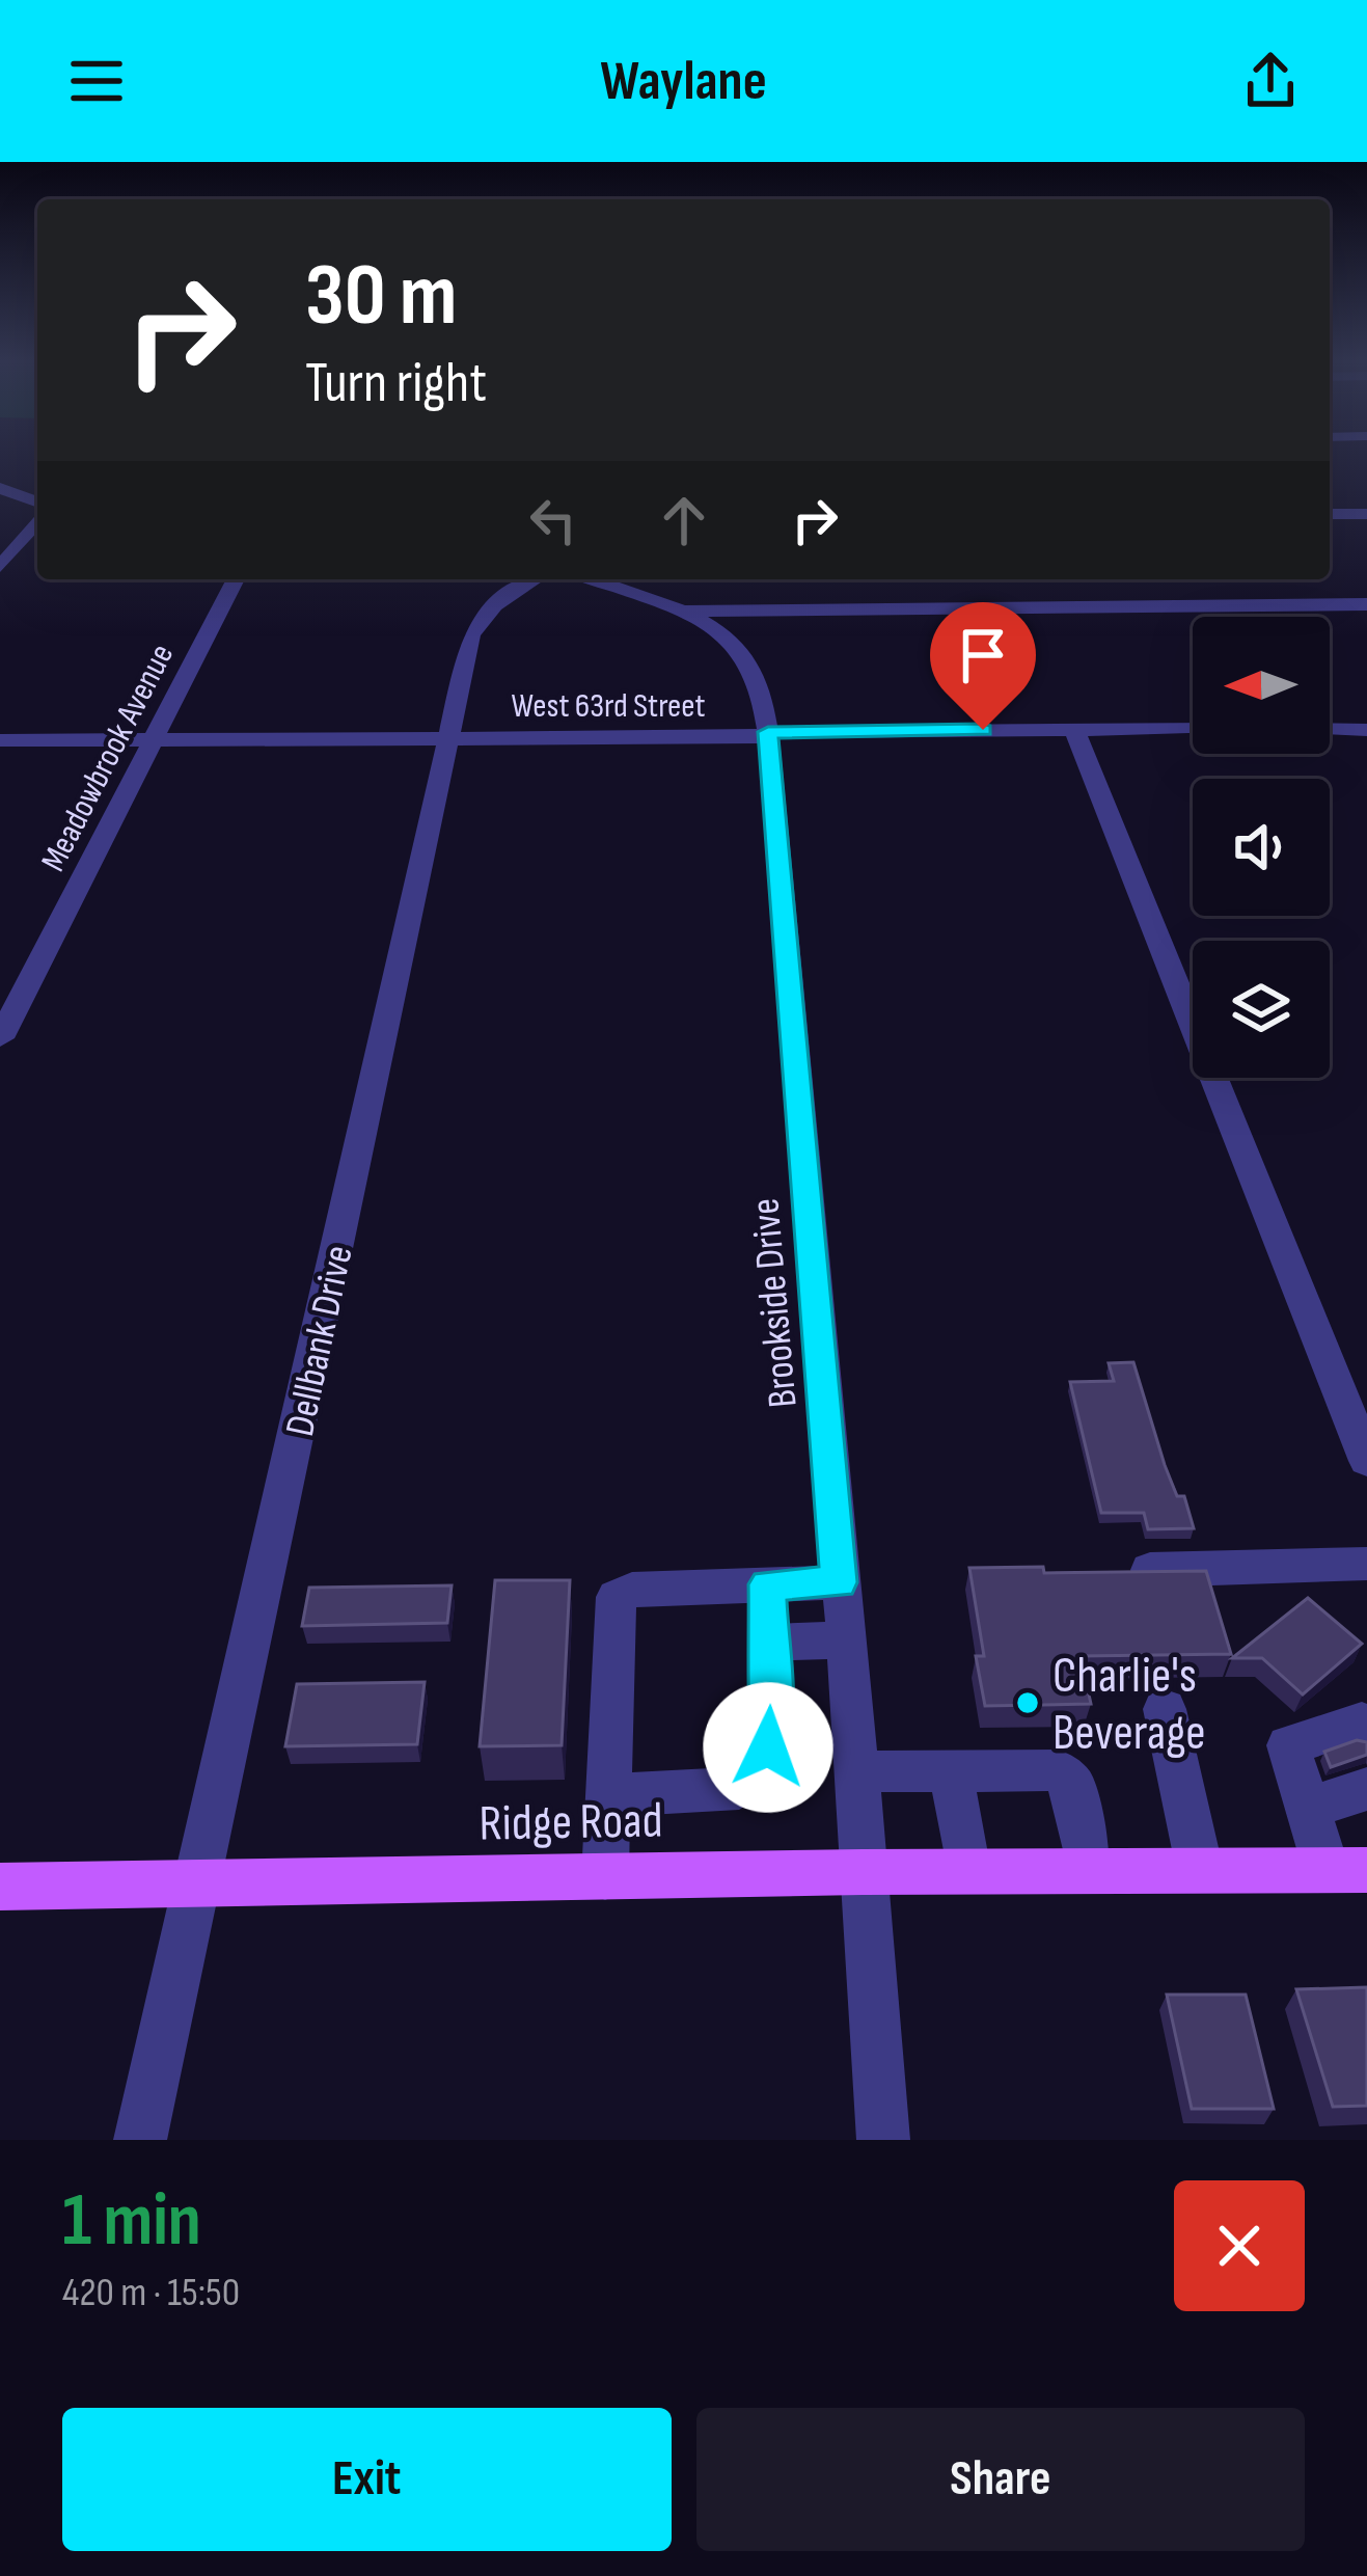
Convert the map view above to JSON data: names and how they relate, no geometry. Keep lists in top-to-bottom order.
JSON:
{
  "streets": {
    "main road": ["Ridge Road"],
    "street": [
      "West 63rd Street",
      "Meadowbrook Avenue",
      "Brookside Drive",
      "Dellbank Drive"
    ]
  },
  "crossings": [
    ["West 63rd Street", "Meadowbrook Avenue"],
    ["West 63rd Street", "Brookside Drive"],
    ["West 63rd Street", "Dellbank Drive"],
    ["Brookside Drive", "Ridge Road"],
    ["Dellbank Drive", "Ridge Road"]
  ],
  "places": ["Charlie's Beverage"],
  "north": "left",
  "page": {
    "header": "Waylane",
    "turn": ["30 m", "Turn right"],
    "heading": ["1 min", "420 m · 15:50"],
    "buttons": ["Exit", "Share"]
  }
}
